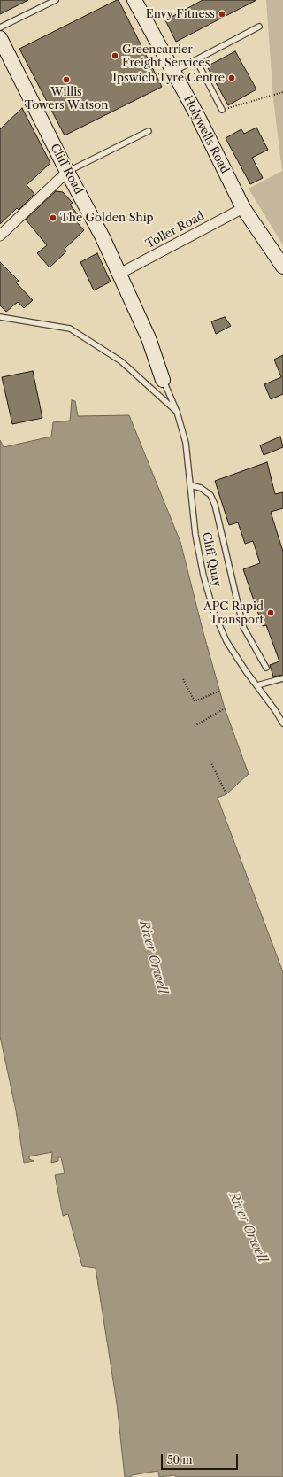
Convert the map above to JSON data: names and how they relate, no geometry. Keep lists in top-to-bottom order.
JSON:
{
  "streets": {
    "main road": ["Holywells Road", "Cliff Road"],
    "street": ["Toller Road"],
    "lane": ["Cliff Quay"]
  },
  "crossings": [
    ["Holywells Road", "Toller Road"],
    ["Cliff Road", "Toller Road"],
    ["Cliff Road", "Cliff Quay"]
  ],
  "water": ["River Orwell"],
  "places": [
    "Envy Fitness",
    "Greencarrier Freight Services",
    "Ipswich Tyre Centre",
    "Willis Towers Watson",
    "The Golden Ship",
    "APC Rapid Transport"
  ],
  "scale_bar": "50 m"
}
